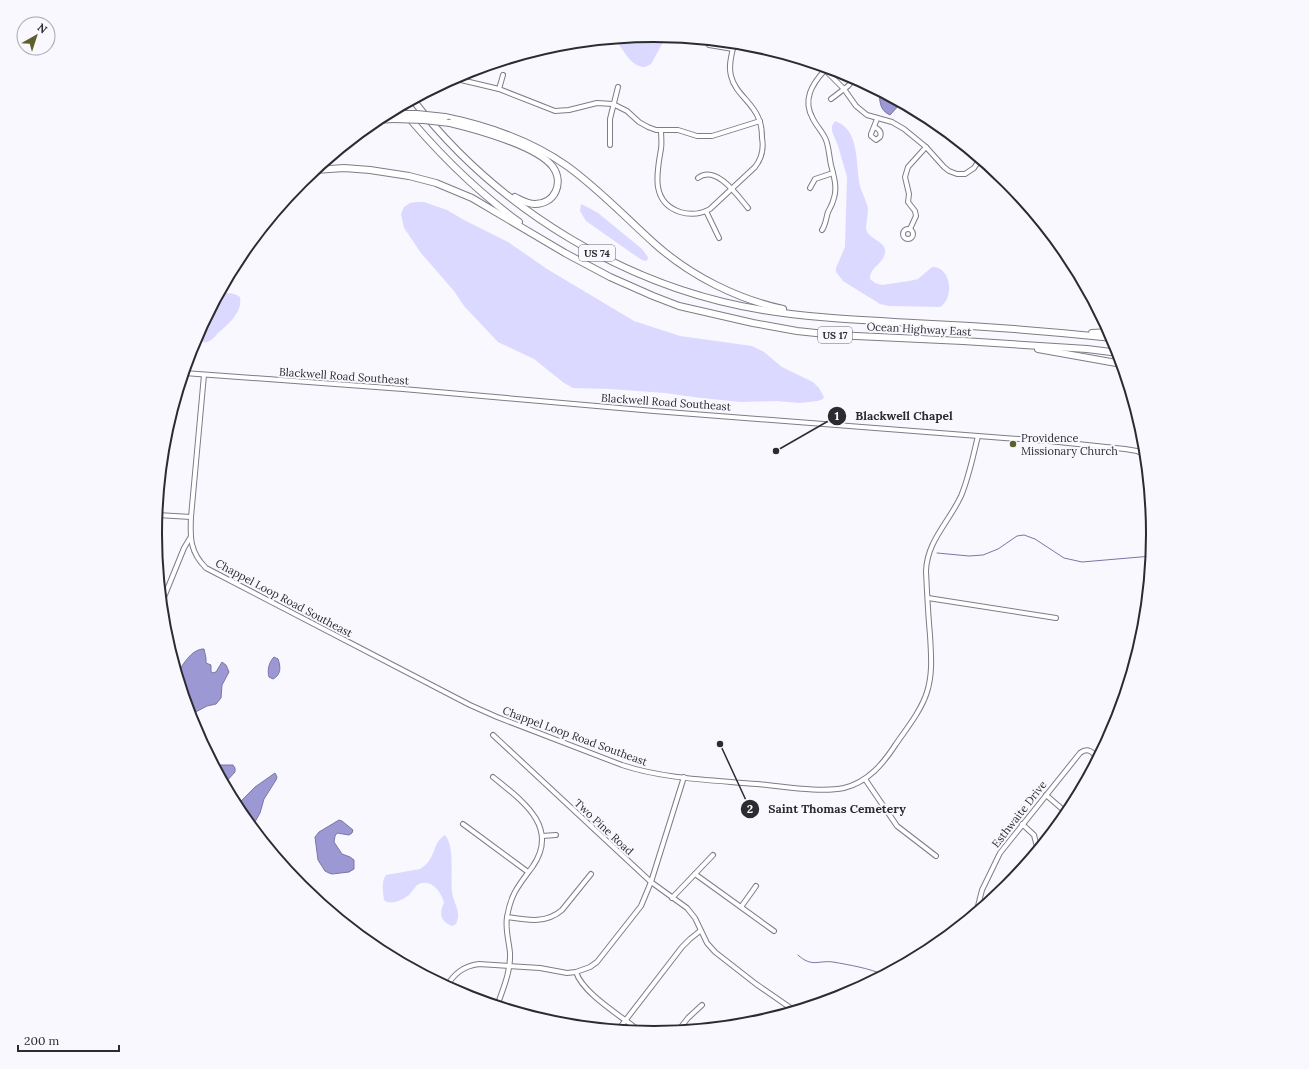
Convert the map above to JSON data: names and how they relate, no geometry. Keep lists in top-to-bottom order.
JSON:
{
  "streets": {
    "highway": ["US 74", "Ocean Highway East", "US 17"],
    "street": [
      "Blackwell Road Southeast",
      "Chappel Loop Road Southeast",
      "Esthwaite Drive",
      "Two Pine Road"
    ]
  },
  "crossings": [
    ["US 74", "Ocean Highway East"],
    ["Blackwell Road Southeast", "Chappel Loop Road Southeast"]
  ],
  "places": ["Providence Missionary Church", "Blackwell Chapel", "Saint Thomas Cemetery"],
  "scale_bar": "200 m",
  "north": "top right"
}
